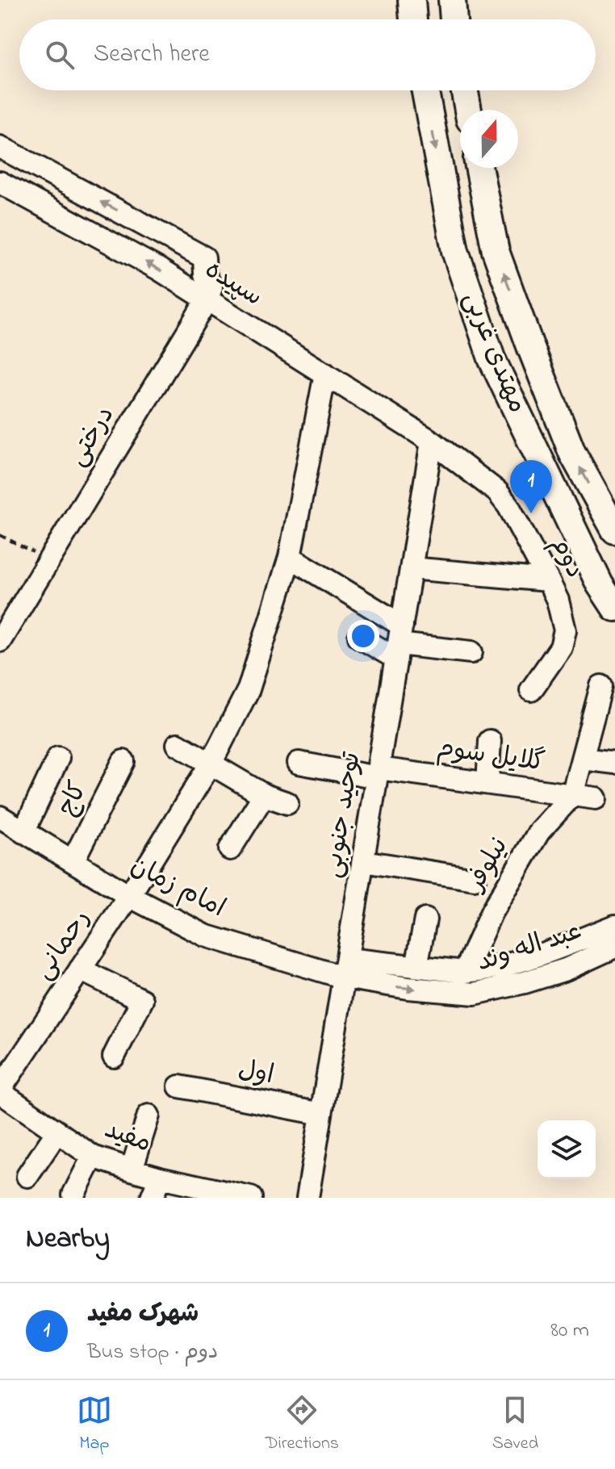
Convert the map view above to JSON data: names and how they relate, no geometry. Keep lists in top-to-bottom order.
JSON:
{
  "streets": {
    "main road": ["مهتدی غربی"],
    "street": [
      "سپیده",
      "درختی",
      "دوم",
      "گلایل سوم",
      "کاج",
      "توحید جنوبی",
      "نیلوفر",
      "امام زمان",
      "رحمانی",
      "عبد اله وند",
      "اول",
      "مفید"
    ]
  },
  "crossings": [
    ["سپیده", "درختی"],
    ["سپیده", "دوم"],
    ["سپیده", "توحید جنوبی"],
    ["سپیده", "رحمانی"],
    ["دوم", "توحید جنوبی"],
    ["گلایل سوم", "توحید جنوبی"],
    ["گلایل سوم", "نیلوفر"],
    ["کاج", "امام زمان"],
    ["توحید جنوبی", "امام زمان"],
    ["توحید جنوبی", "عبد اله وند"],
    ["توحید جنوبی", "اول"],
    ["نیلوفر", "عبد اله وند"],
    ["امام زمان", "رحمانی"],
    ["امام زمان", "عبد اله وند"],
    ["رحمانی", "مفید"]
  ],
  "north": "top",
  "page": {
    "search": "Search here",
    "pins": "1",
    "heading": "Nearby",
    "list": [
      {
        "mark": "1",
        "name": "شهرک مفید",
        "note": "Bus stop · دوم",
        "value": "80 m"
      }
    ],
    "nav": ["Map", "Directions", "Saved"]
  }
}
